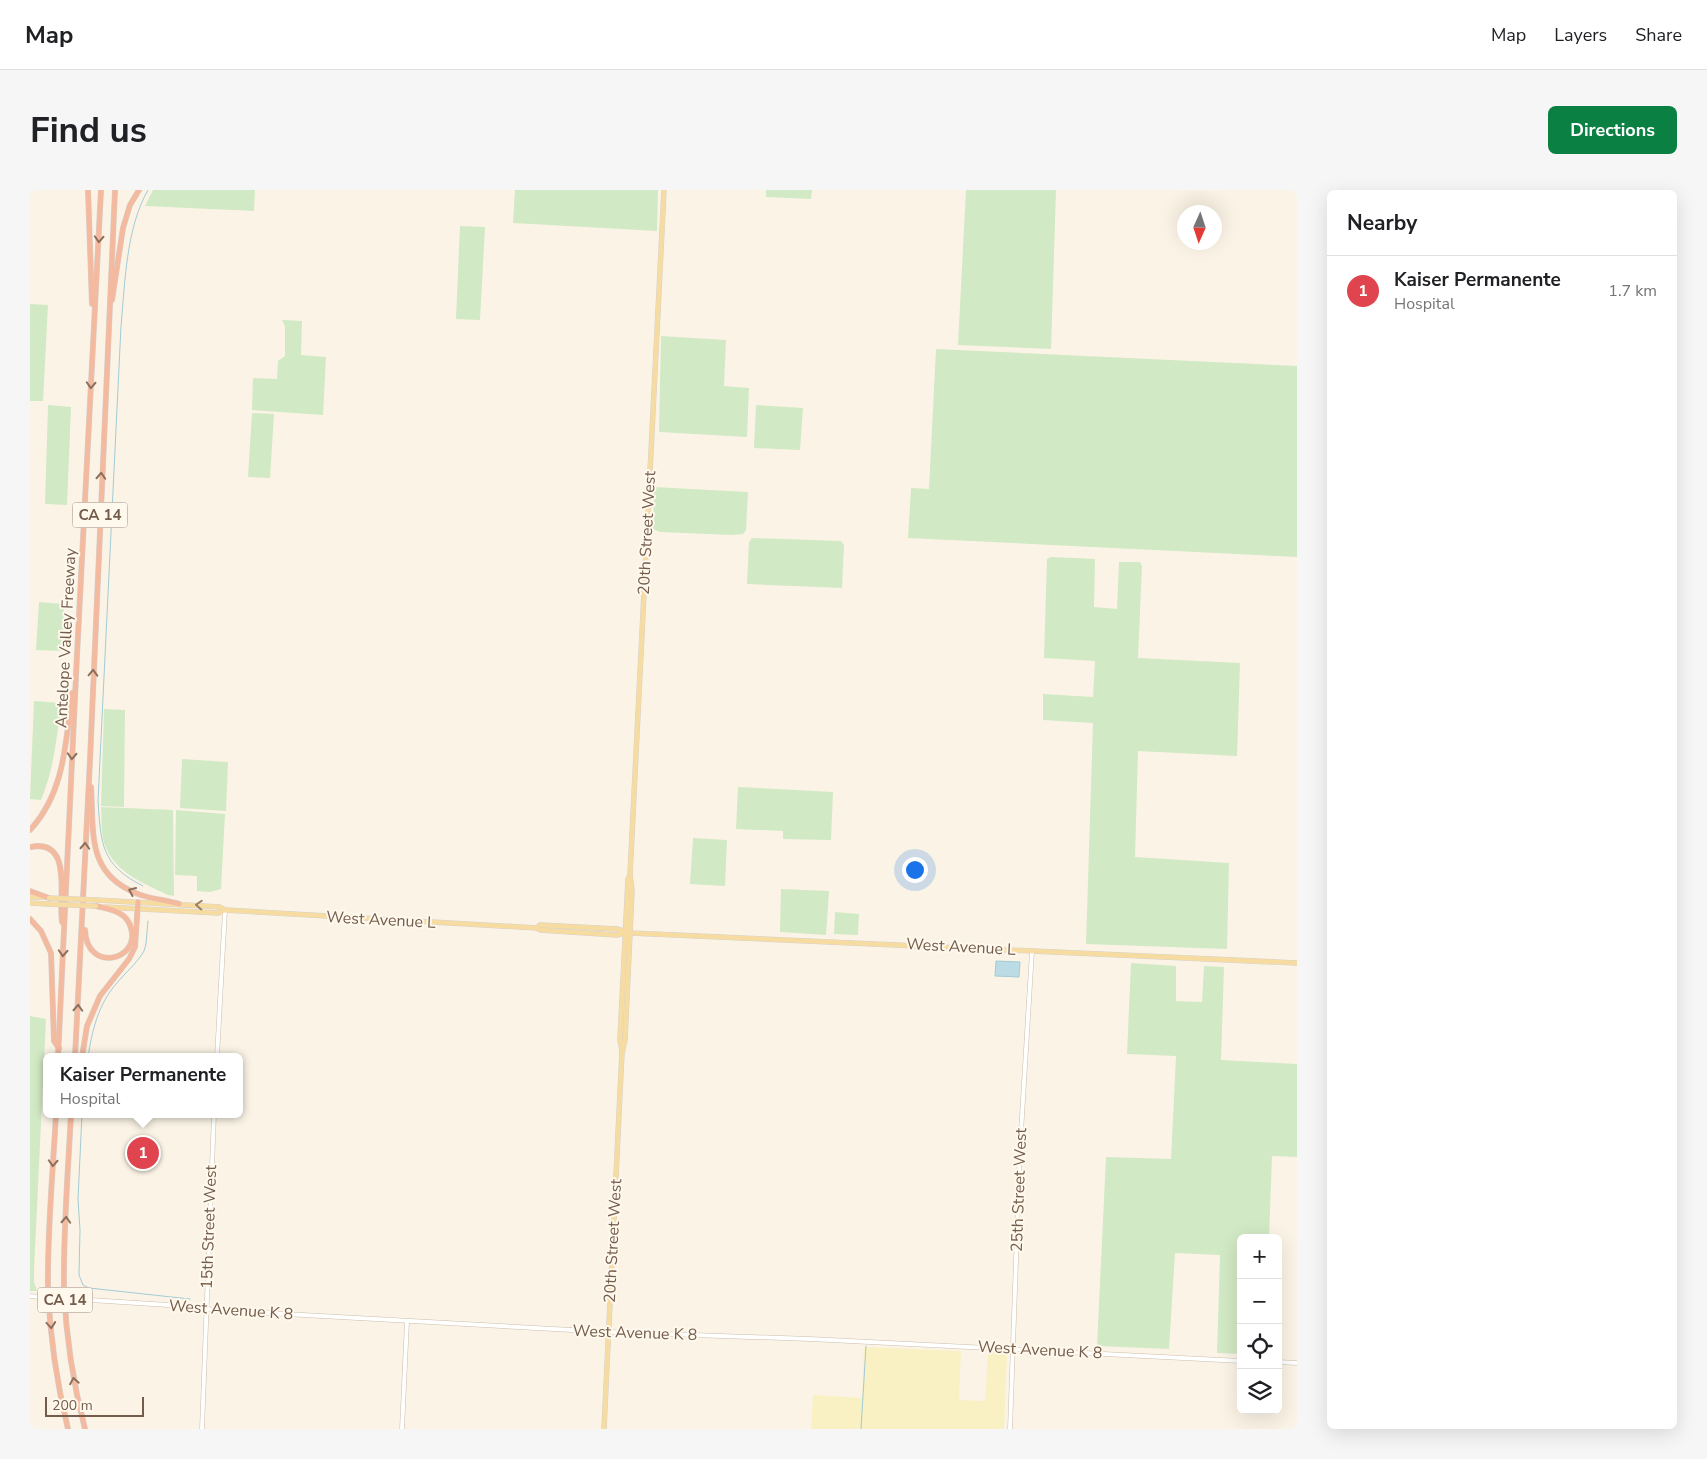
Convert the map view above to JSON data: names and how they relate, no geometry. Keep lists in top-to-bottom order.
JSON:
{
  "streets": {
    "highway": ["CA 14", "Antelope Valley Freeway"],
    "main road": ["20th Street West", "West Avenue L"],
    "street": ["25th Street West", "15th Street West", "West Avenue K 8"]
  },
  "crossings": [
    ["20th Street West", "West Avenue L"],
    ["20th Street West", "West Avenue K 8"],
    ["West Avenue L", "25th Street West"],
    ["25th Street West", "West Avenue K 8"],
    ["15th Street West", "West Avenue K 8"]
  ],
  "scale_bar": "200 m",
  "north": "bottom",
  "page": {
    "header": "Map",
    "nav": ["Map", "Layers", "Share"],
    "buttons": "Directions",
    "title": "Find us",
    "heading": "Nearby",
    "list": [
      {
        "mark": "1",
        "name": "Kaiser Permanente",
        "note": "Hospital",
        "value": "1.7 km"
      }
    ],
    "popup": ["Kaiser Permanente", "Hospital"],
    "pins": "1",
    "map_buttons": ["+", "−"],
    "scale": "200 m"
  }
}
